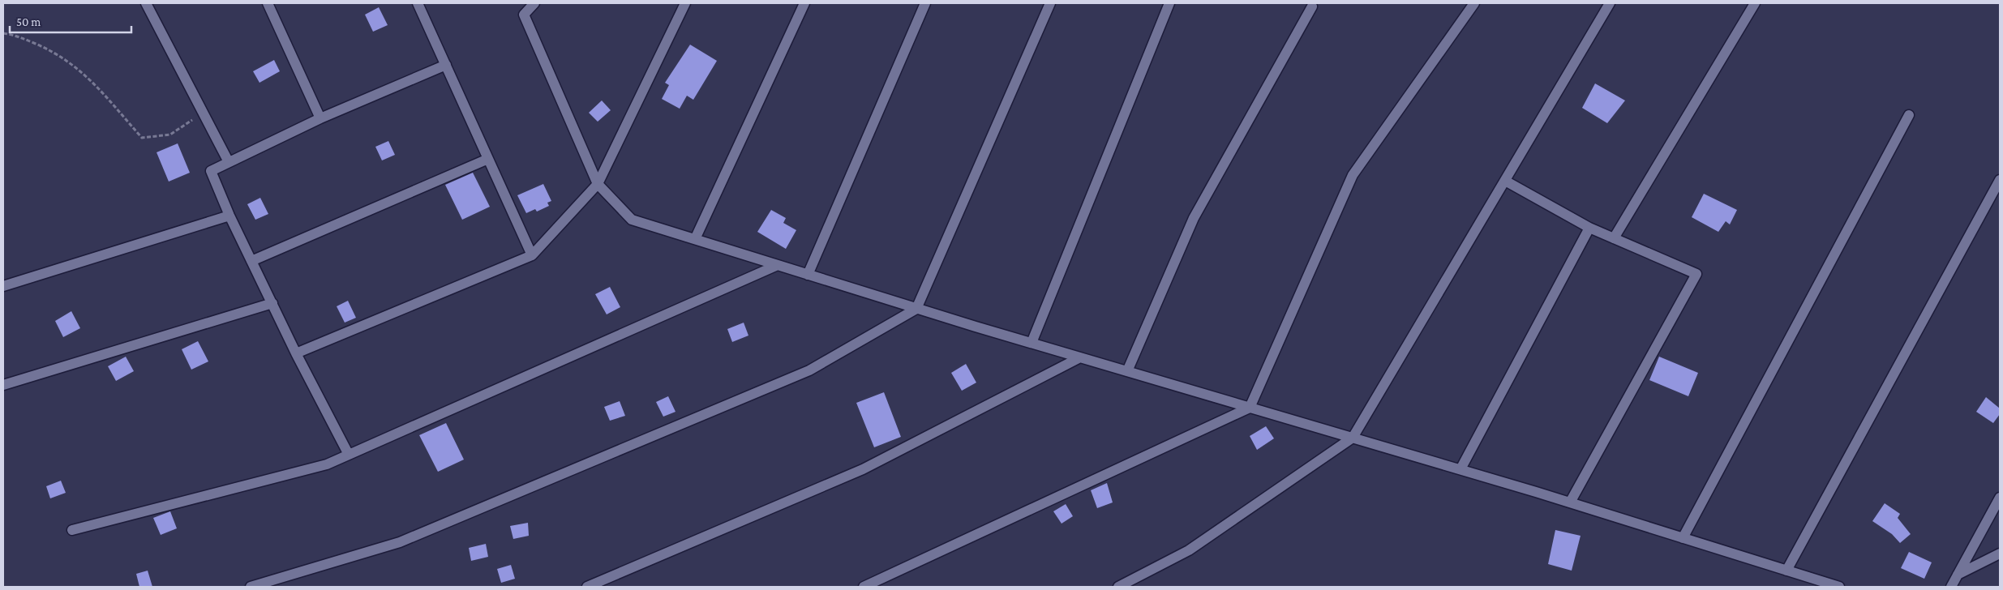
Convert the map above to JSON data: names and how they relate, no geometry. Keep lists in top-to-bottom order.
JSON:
{
  "scale_bar": "50 m"
}
